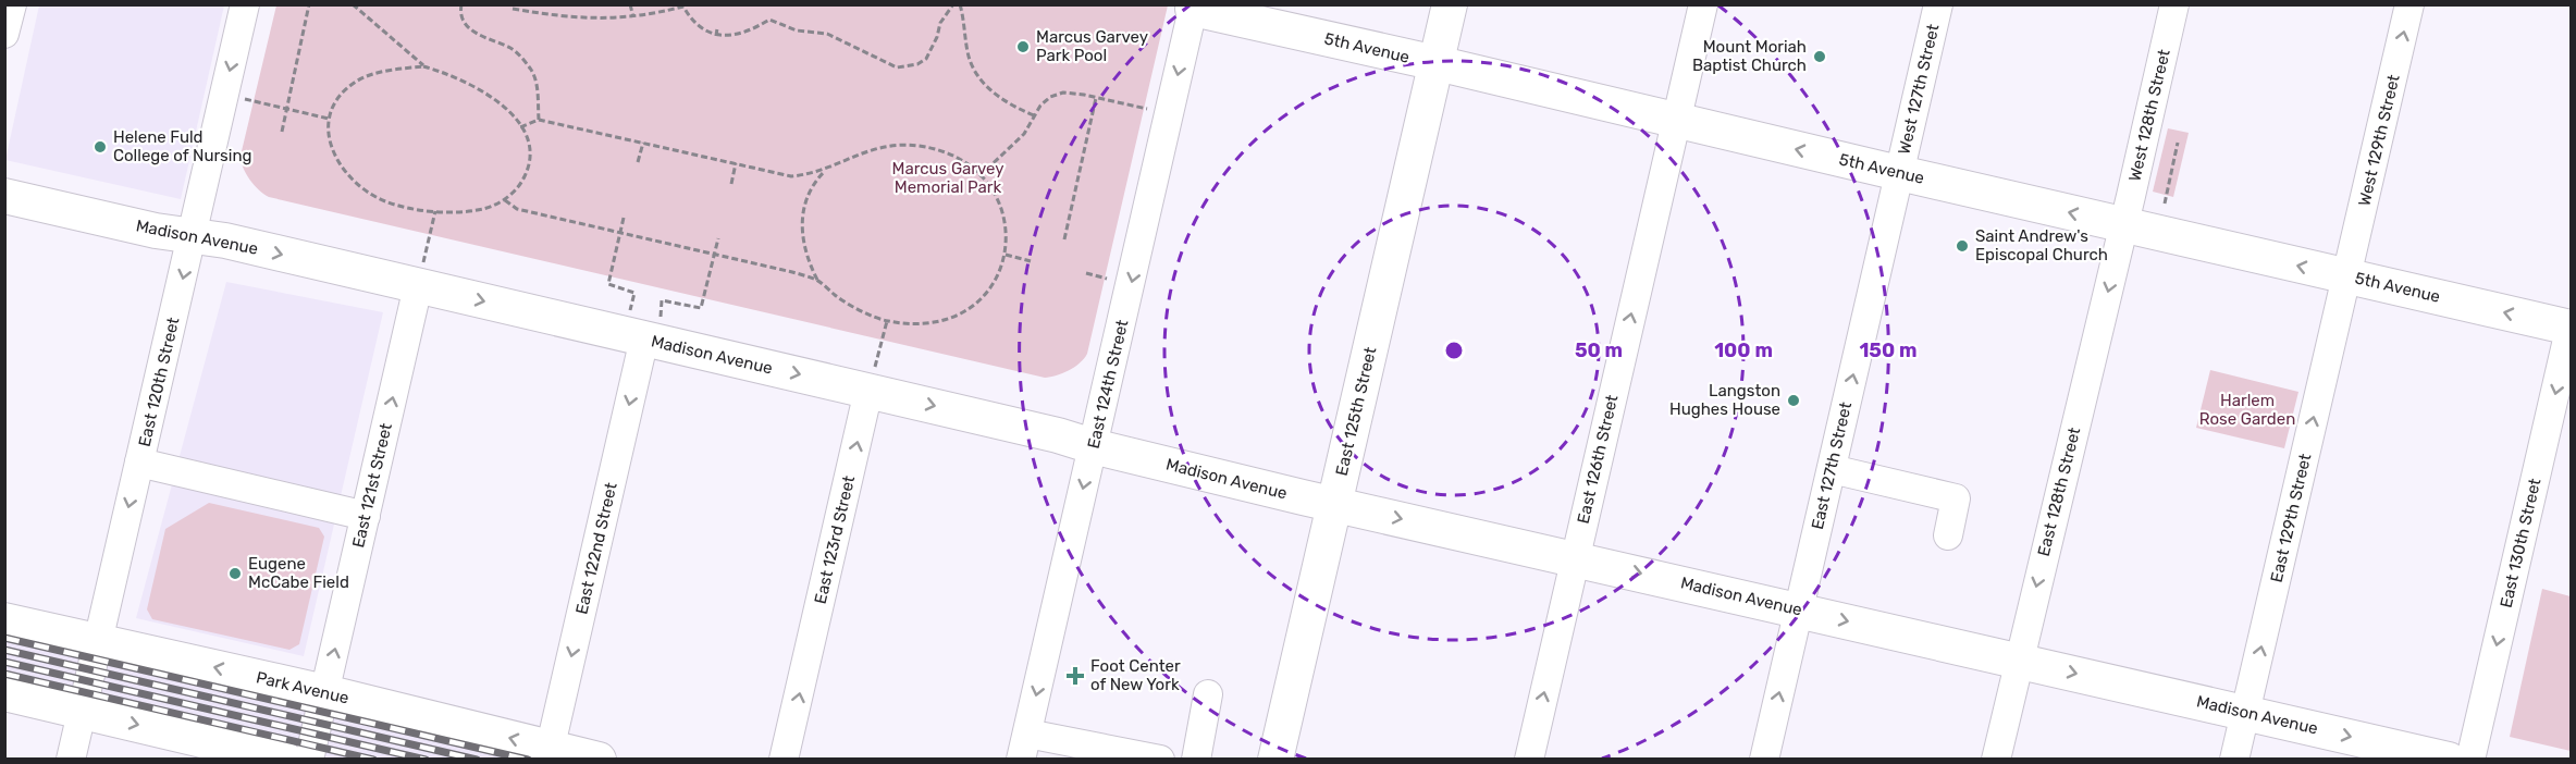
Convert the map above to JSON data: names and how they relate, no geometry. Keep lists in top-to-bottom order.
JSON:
{
  "streets": {
    "main road": [
      "5th Avenue",
      "Madison Avenue",
      "East 125th Street",
      "Park Avenue"
    ],
    "street": [
      "West 127th Street",
      "West 128th Street",
      "West 129th Street",
      "East 120th Street",
      "East 124th Street",
      "East 126th Street",
      "East 127th Street",
      "East 121st Street",
      "East 128th Street",
      "East 129th Street",
      "East 123rd Street",
      "East 130th Street",
      "East 122nd Street"
    ]
  },
  "crossings": [
    ["5th Avenue", "West 127th Street"],
    ["5th Avenue", "West 128th Street"],
    ["5th Avenue", "West 129th Street"],
    ["5th Avenue", "East 124th Street"],
    ["5th Avenue", "East 125th Street"],
    ["5th Avenue", "East 126th Street"],
    ["5th Avenue", "East 127th Street"],
    ["5th Avenue", "East 128th Street"],
    ["5th Avenue", "East 129th Street"],
    ["5th Avenue", "East 130th Street"],
    ["West 127th Street", "East 127th Street"],
    ["West 128th Street", "East 128th Street"],
    ["West 129th Street", "East 129th Street"],
    ["Madison Avenue", "East 120th Street"],
    ["Madison Avenue", "East 124th Street"],
    ["Madison Avenue", "East 125th Street"],
    ["Madison Avenue", "East 126th Street"],
    ["Madison Avenue", "East 127th Street"],
    ["Madison Avenue", "East 121st Street"],
    ["Madison Avenue", "East 128th Street"],
    ["Madison Avenue", "East 129th Street"],
    ["Madison Avenue", "East 123rd Street"],
    ["Madison Avenue", "East 122nd Street"],
    ["East 120th Street", "Park Avenue"],
    ["East 121st Street", "Park Avenue"],
    ["East 122nd Street", "Park Avenue"]
  ],
  "one_way": [
    "5th Avenue",
    "West 129th Street",
    "Madison Avenue",
    "East 120th Street",
    "East 124th Street",
    "East 126th Street",
    "East 127th Street",
    "East 121st Street",
    "East 128th Street",
    "East 129th Street",
    "East 123rd Street",
    "East 130th Street",
    "East 122nd Street"
  ],
  "parks": ["Marcus Garvey Memorial Park", "Harlem Rose Garden"],
  "places": {
    "other": [
      "Marcus Garvey Park Pool",
      "Mount Moriah Baptist Church",
      "Helene Fuld College of Nursing",
      "Saint Andrew's Episcopal Church",
      "Langston Hughes House",
      "Eugene McCabe Field"
    ],
    "health": ["Foot Center of New York"]
  },
  "rings": ["50 m", "100 m", "150 m"]
}
